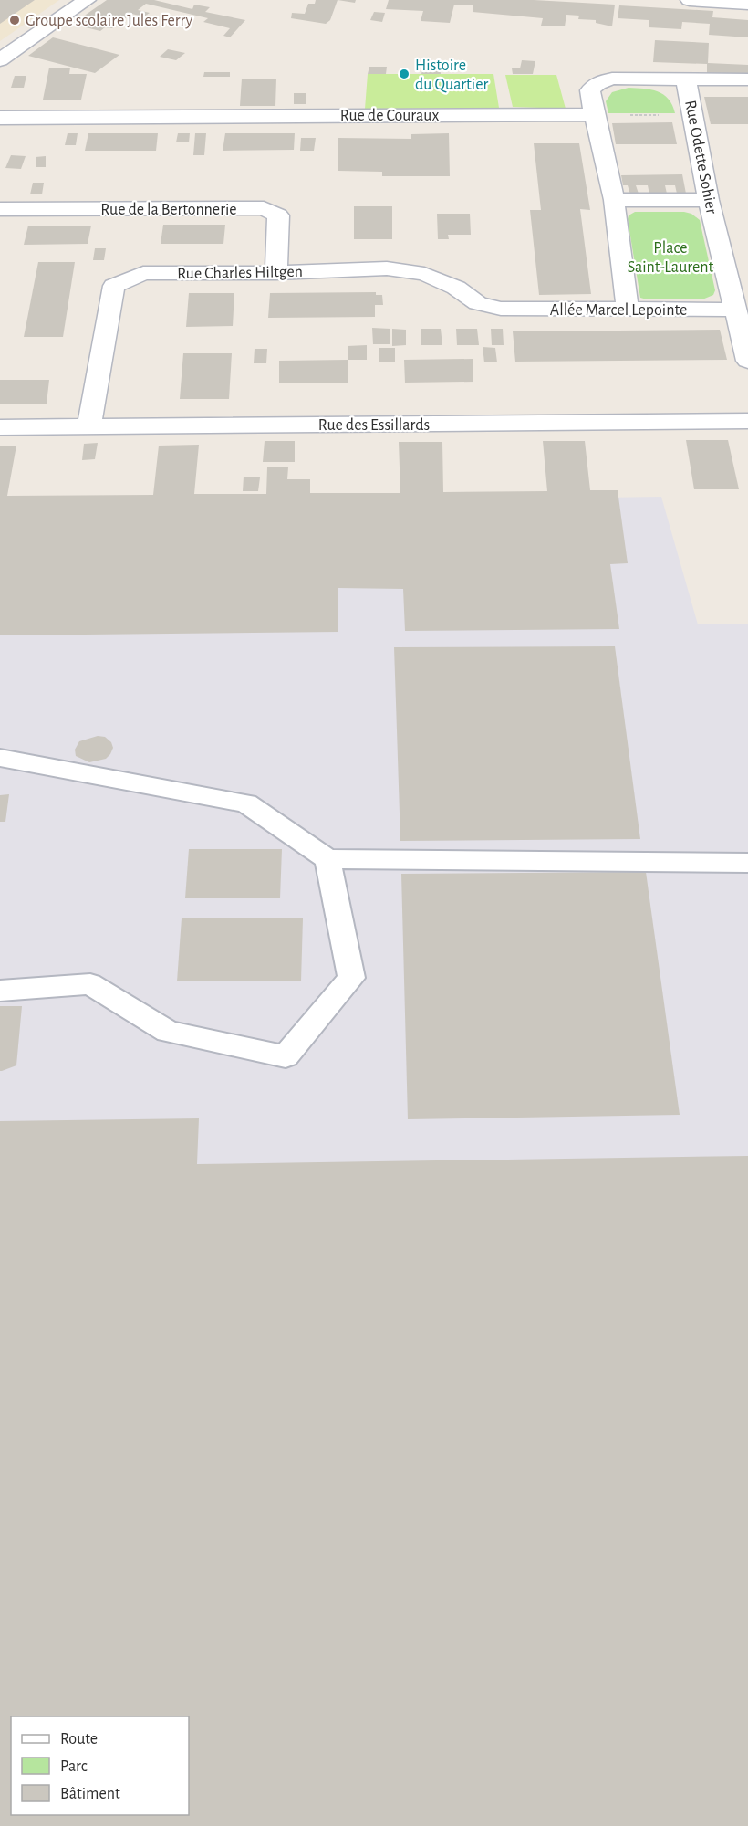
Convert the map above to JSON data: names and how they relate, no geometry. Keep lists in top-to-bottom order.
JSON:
{
  "streets": {
    "street": [
      "Rue de Couraux",
      "Rue Odette Sohier",
      "Rue de la Bertonnerie",
      "Rue Charles Hiltgen",
      "Allée Marcel Lepointe",
      "Rue des Essillards"
    ]
  },
  "crossings": [
    ["Rue Odette Sohier", "Allée Marcel Lepointe"],
    ["Rue de la Bertonnerie", "Rue Charles Hiltgen"],
    ["Rue Charles Hiltgen", "Allée Marcel Lepointe"],
    ["Rue Charles Hiltgen", "Rue des Essillards"]
  ],
  "parks": ["Place Saint-Laurent"],
  "places": ["Groupe scolaire Jules Ferry", "Histoire du Quartier"],
  "legend": ["Route", "Parc", "Bâtiment"]
}
